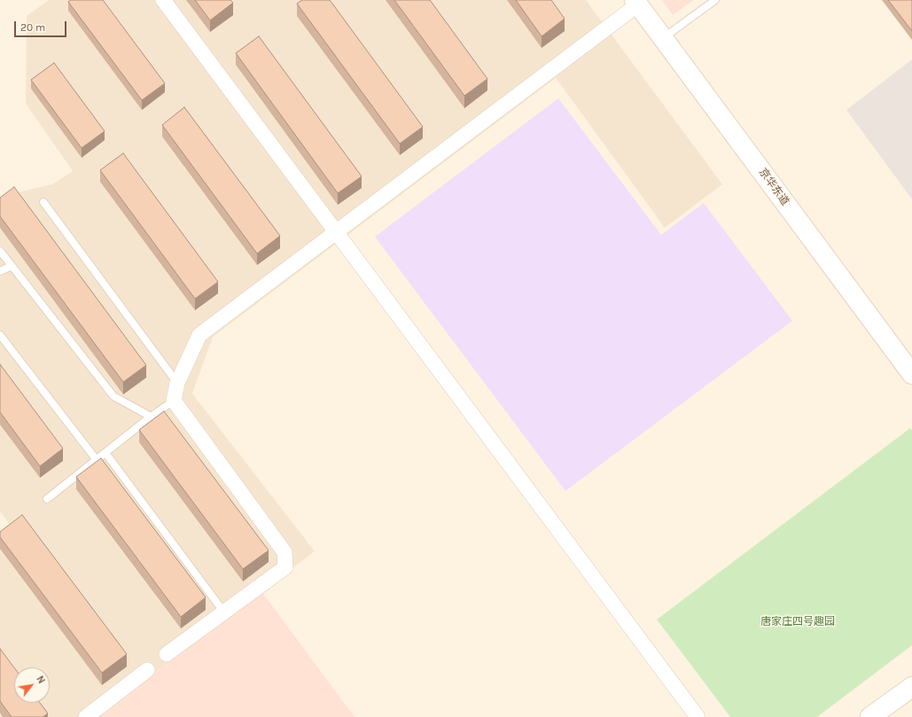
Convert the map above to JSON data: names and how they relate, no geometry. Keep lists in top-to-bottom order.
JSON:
{
  "streets": {
    "main road": ["京华东道"]
  },
  "parks": ["唐家庄四号趣园"],
  "scale_bar": "20 m",
  "north": "top right"
}
